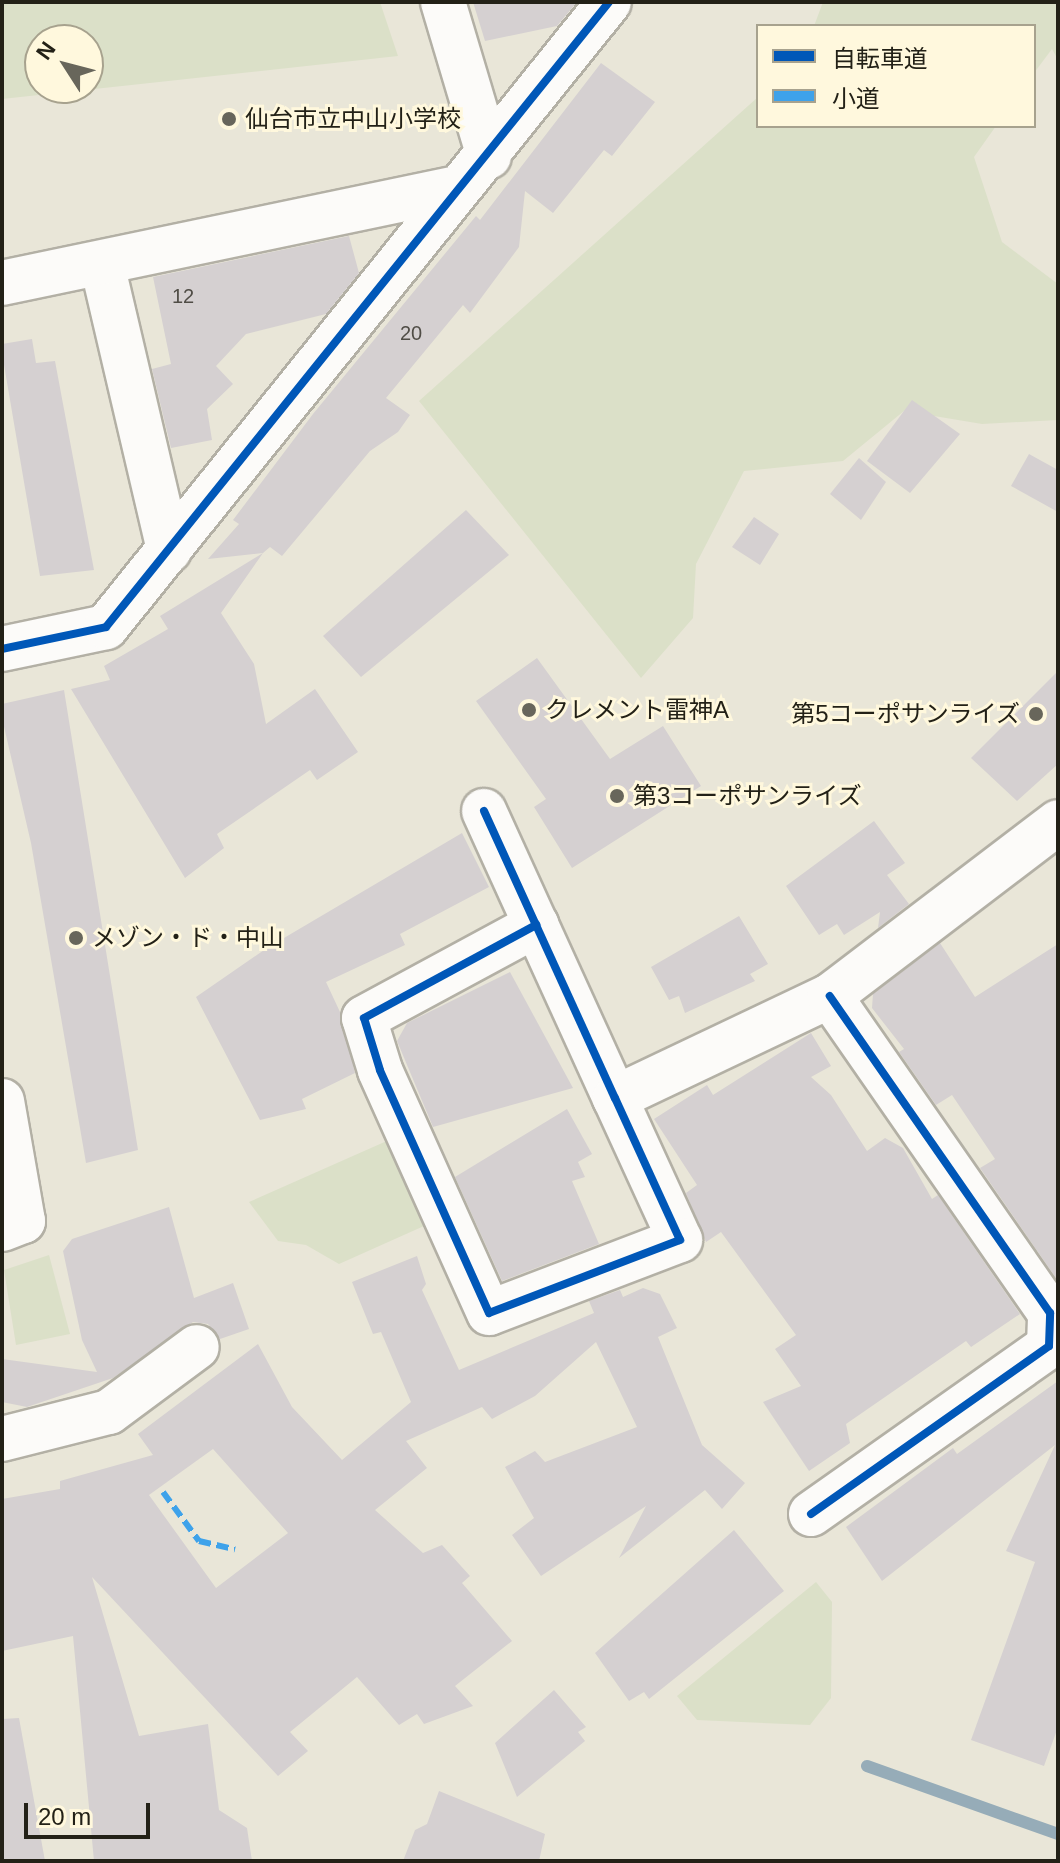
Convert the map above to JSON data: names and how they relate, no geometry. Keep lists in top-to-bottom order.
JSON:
{
  "places": [
    "仙台市立中山小学校",
    "クレメント雷神A",
    "第5コーポサンライズ",
    "第3コーポサンライズ",
    "メゾン・ド・中山"
  ],
  "house_numbers": ["12", "20"],
  "legend": ["自転車道", "小道"],
  "scale_bar": "20 m",
  "north": "top left"
}
